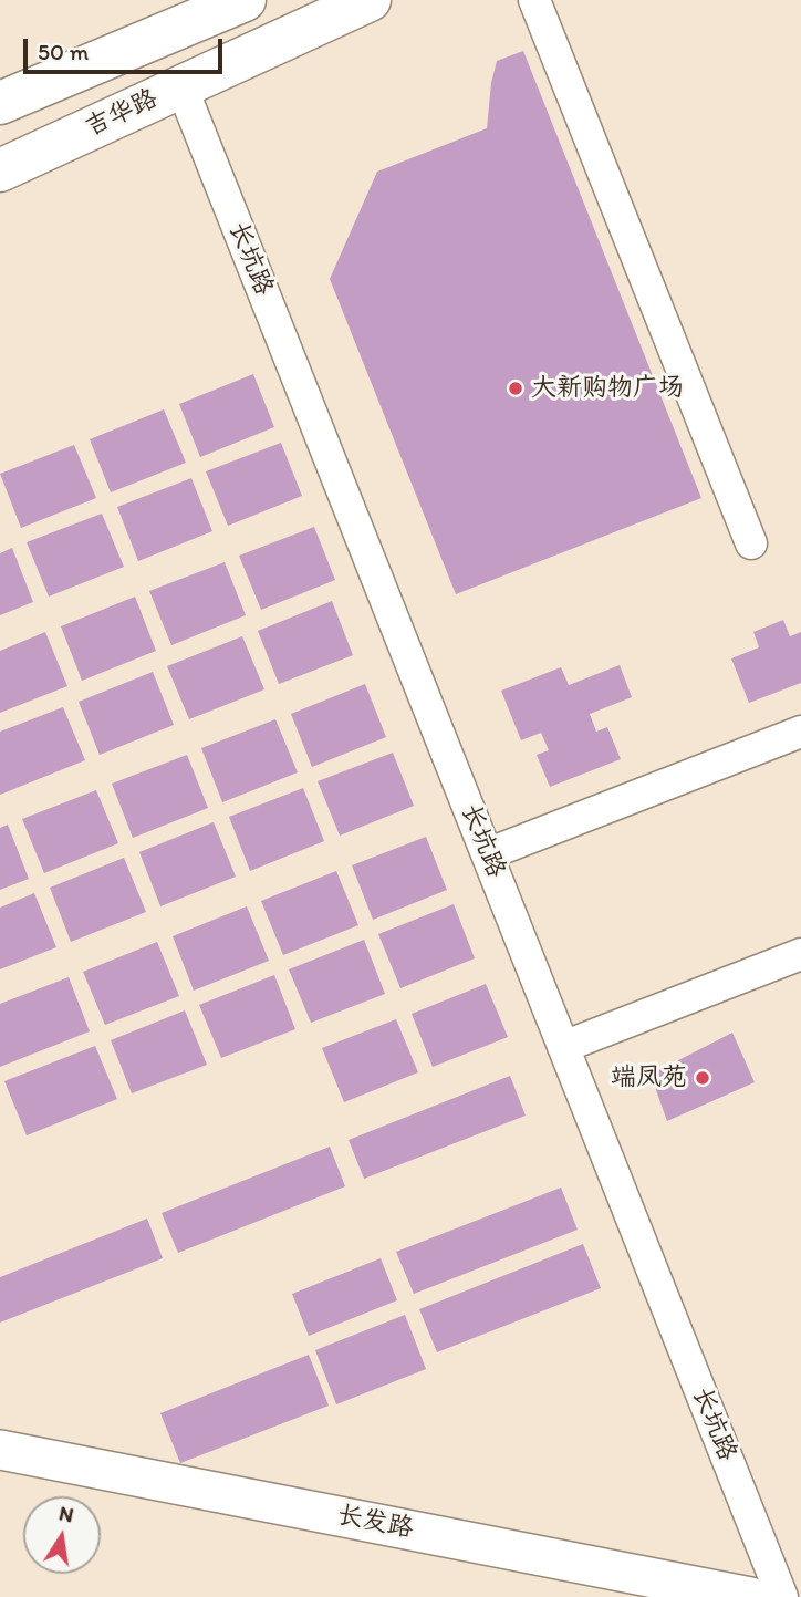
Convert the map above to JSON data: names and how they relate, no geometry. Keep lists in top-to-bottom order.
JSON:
{
  "streets": {
    "main road": ["吉华路"],
    "street": ["长坑路", "长发路"]
  },
  "crossings": [
    ["吉华路", "长坑路"]
  ],
  "places": ["大新购物广场", "端凤苑"],
  "scale_bar": "50 m",
  "north": "top"
}
